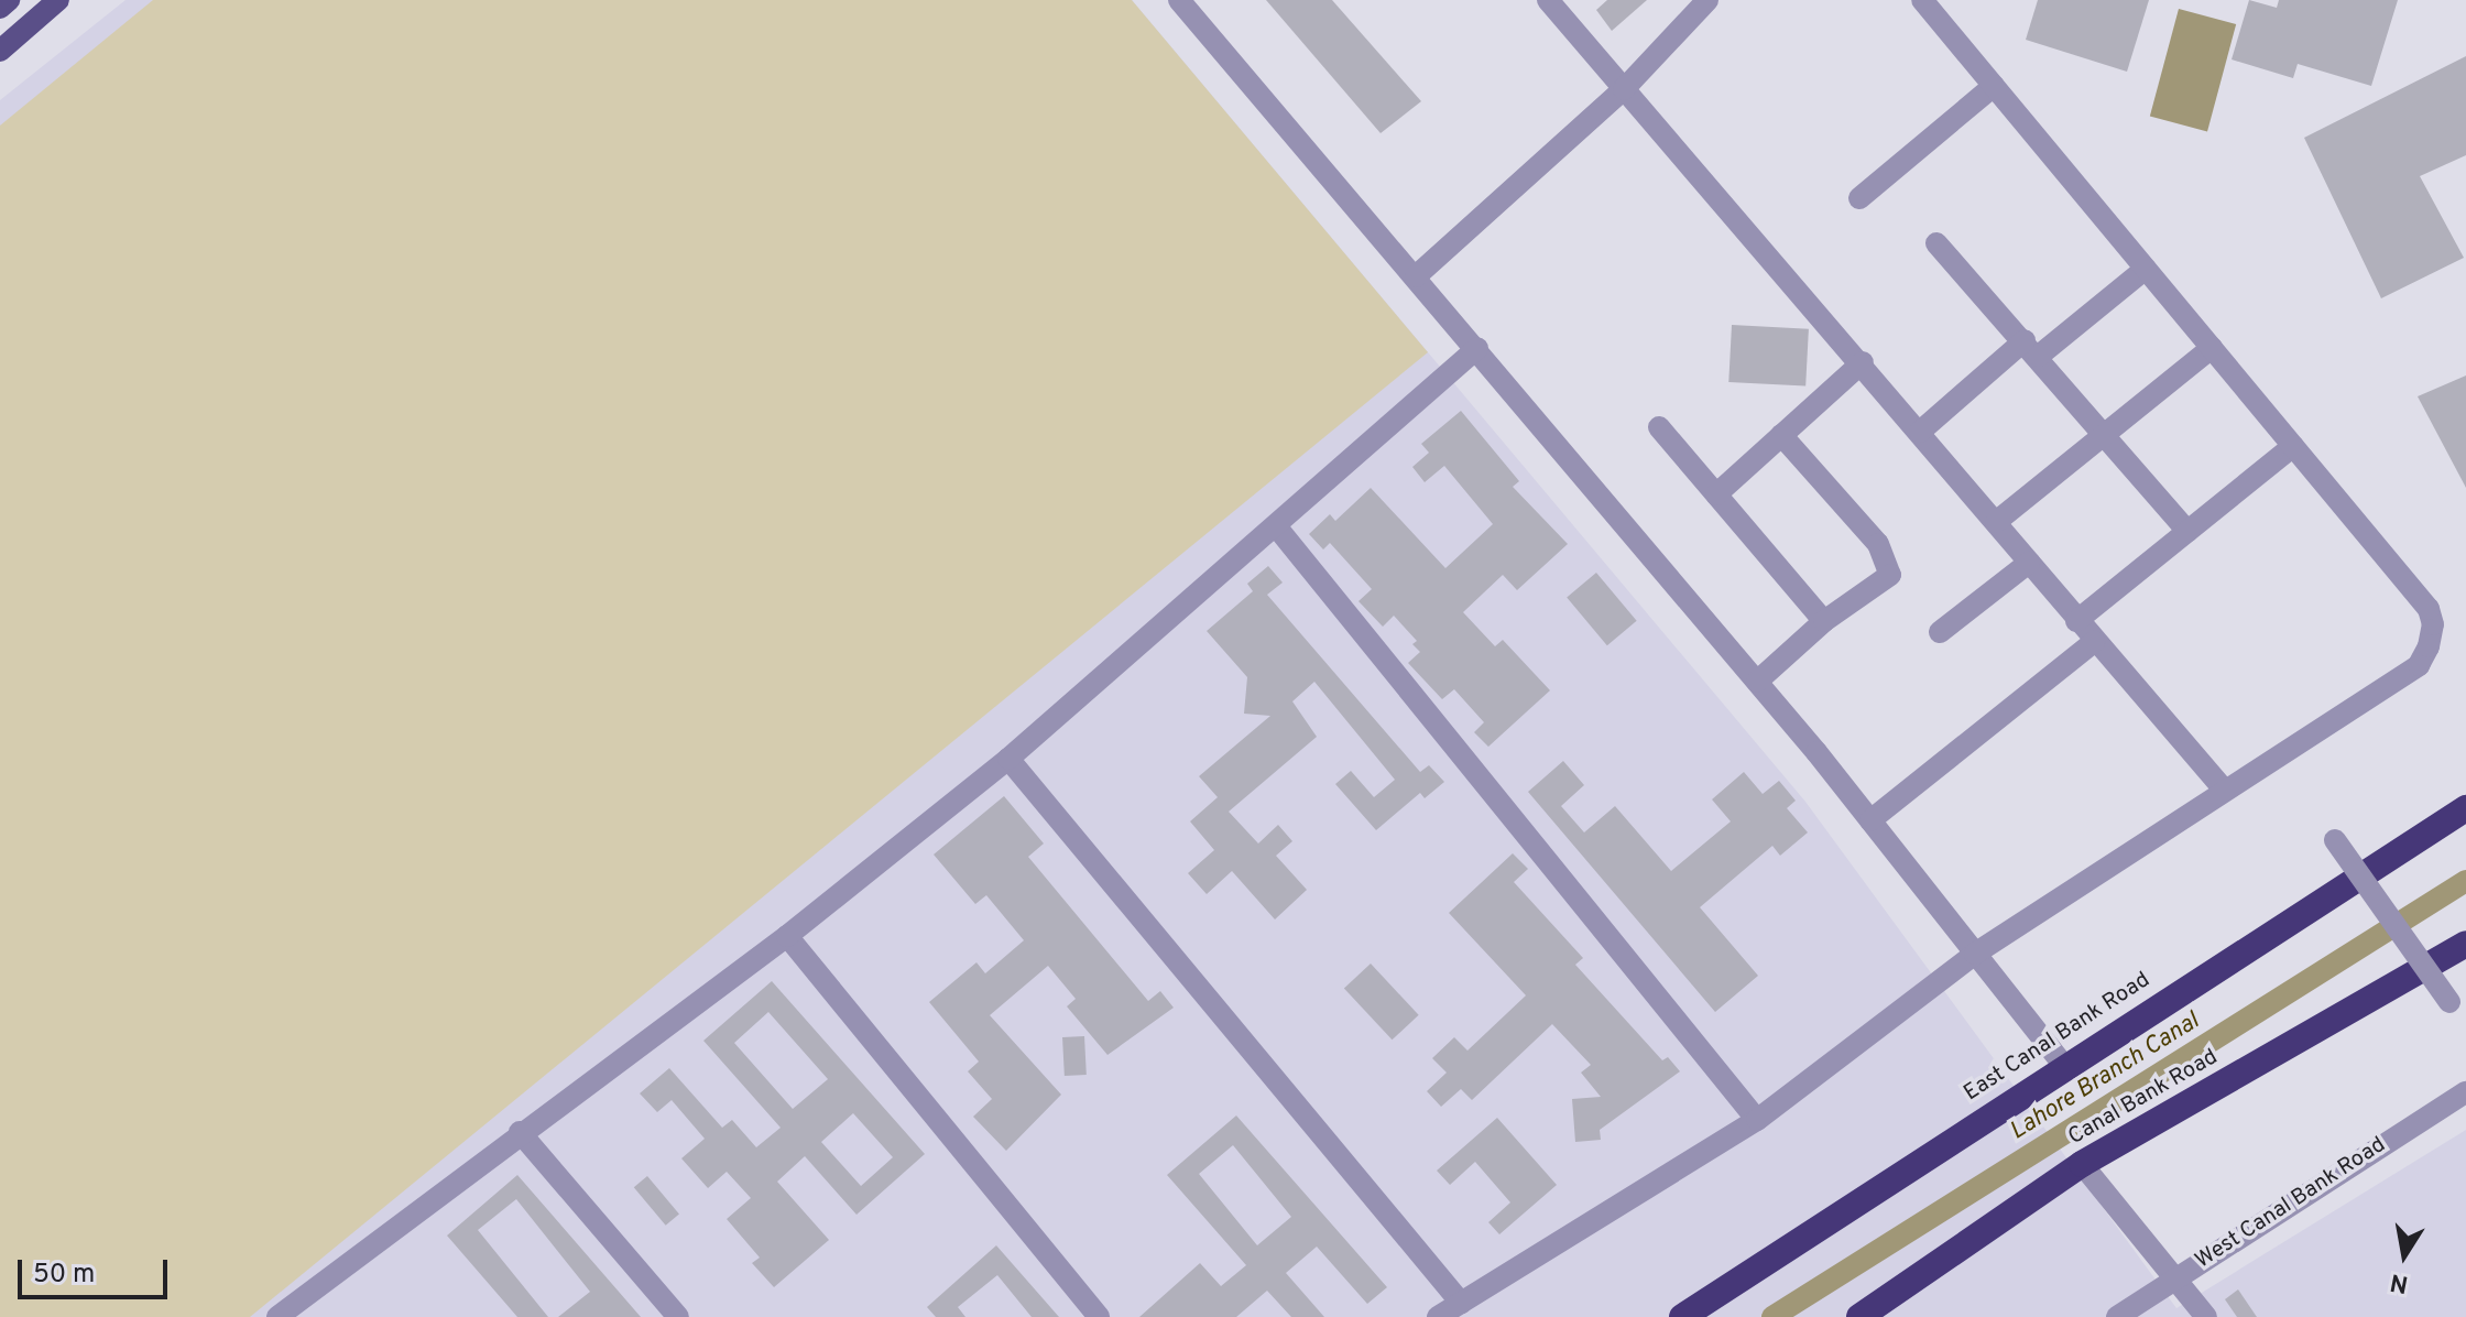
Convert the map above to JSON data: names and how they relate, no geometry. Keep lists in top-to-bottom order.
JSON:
{
  "streets": {
    "highway": ["East Canal Bank Road", "Canal Bank Road"],
    "street": ["West Canal Bank Road"]
  },
  "water": ["Lahore Branch Canal"],
  "scale_bar": "50 m",
  "north": "bottom"
}
